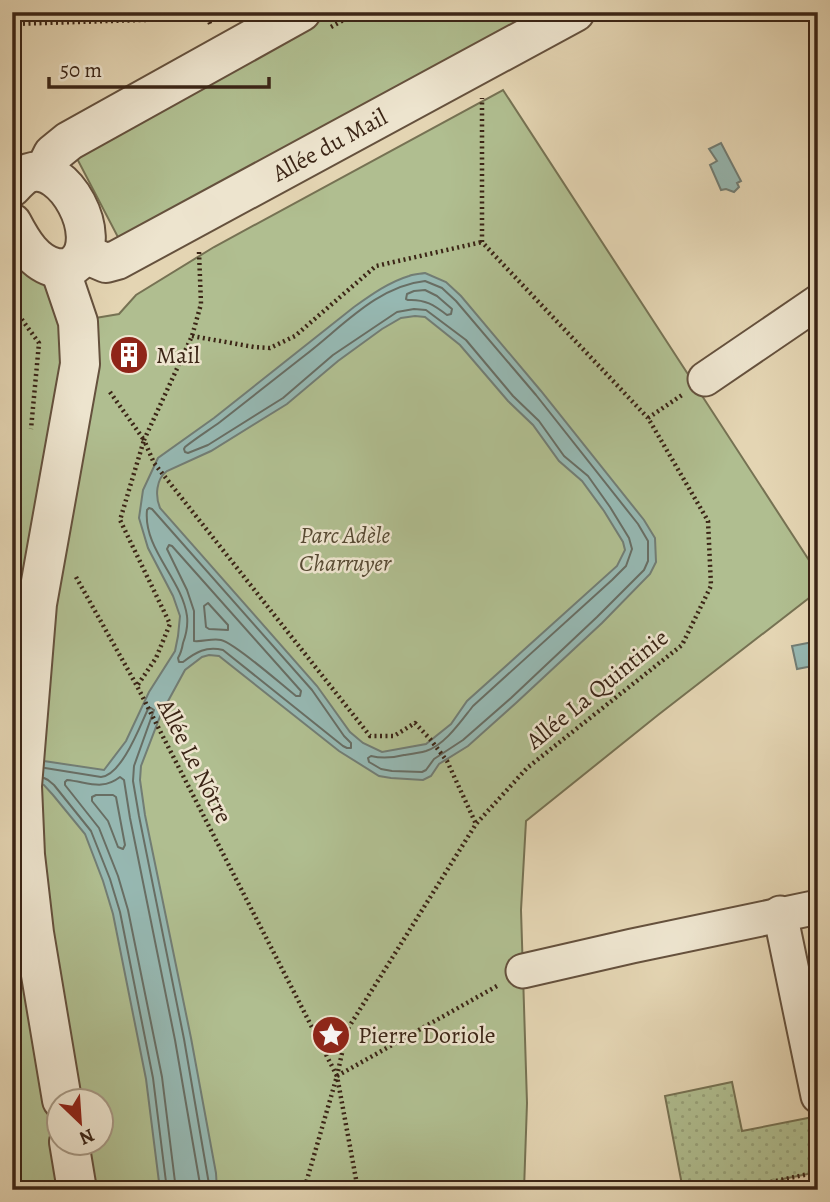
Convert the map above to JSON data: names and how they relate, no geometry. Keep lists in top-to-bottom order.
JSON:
{
  "streets": {
    "street": ["Allée du Mail"],
    "path": ["Allée La Quintinie", "Allée Le Nôtre"]
  },
  "crossings": [
    ["Allée La Quintinie", "Allée Le Nôtre"]
  ],
  "parks": ["Parc Adèle Charruyer"],
  "places": {
    "building": ["Mail"],
    "place": ["Pierre Doriole"]
  },
  "scale_bar": "50 m",
  "north": "bottom right"
}
